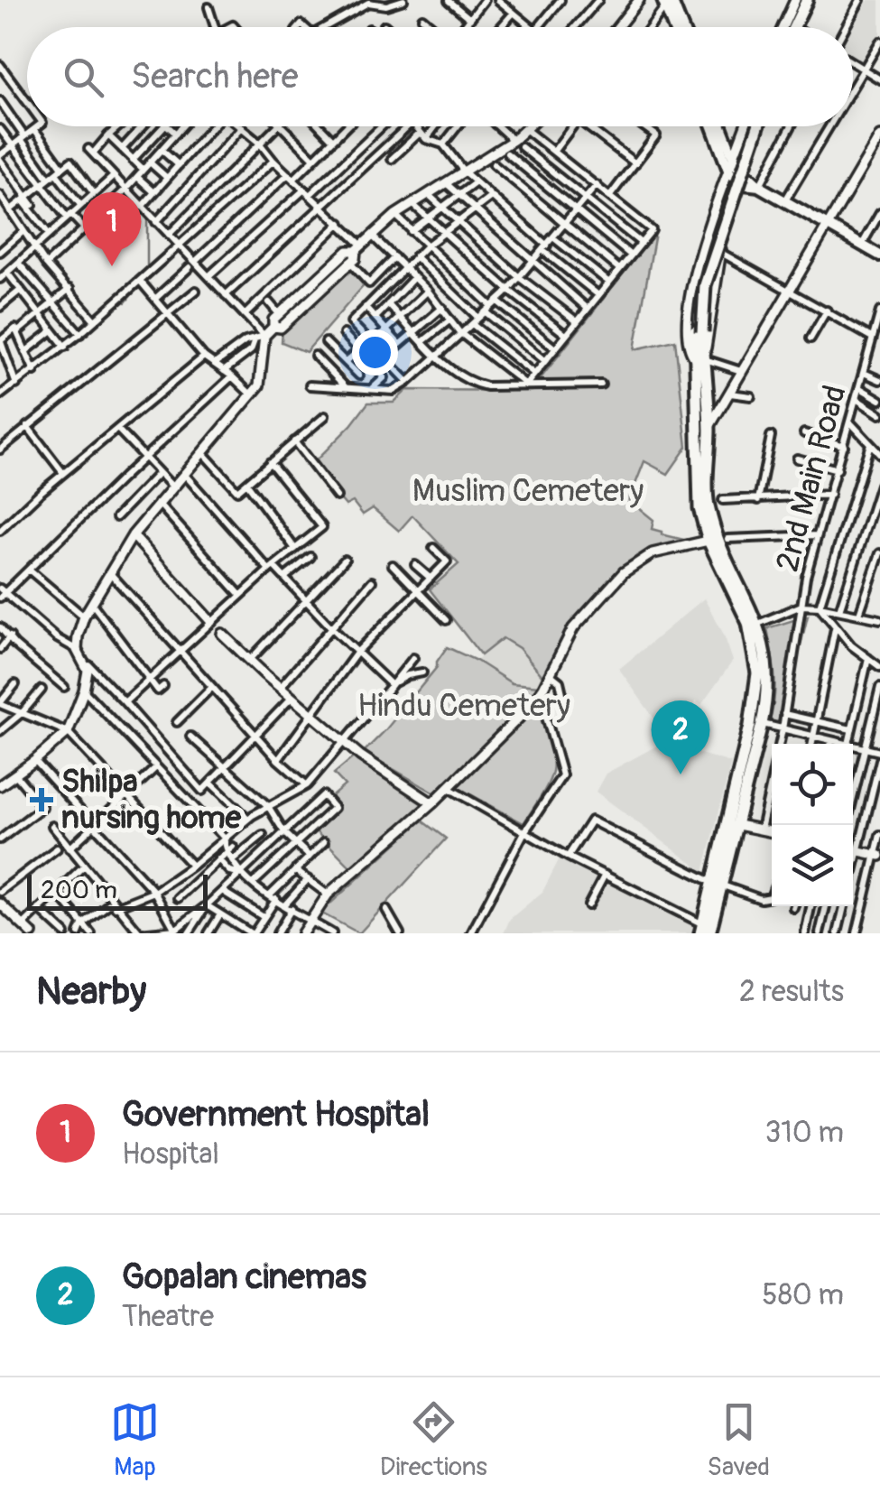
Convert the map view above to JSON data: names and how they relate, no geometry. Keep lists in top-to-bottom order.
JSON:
{
  "streets": {
    "street": ["2nd Main Road"]
  },
  "parks": ["Muslim Cemetery", "Hindu Cemetery"],
  "places": {
    "health": ["Shilpa nursing home"]
  },
  "scale_bar": "200 m",
  "page": {
    "search": "Search here",
    "pins": ["1", "2"],
    "scale": "200 m",
    "heading": ["Nearby", "2 results"],
    "list": [
      {
        "mark": "1",
        "name": "Government Hospital",
        "note": "Hospital",
        "value": "310 m"
      },
      {
        "mark": "2",
        "name": "Gopalan cinemas",
        "note": "Theatre",
        "value": "580 m"
      }
    ],
    "nav": ["Map", "Directions", "Saved"]
  }
}
